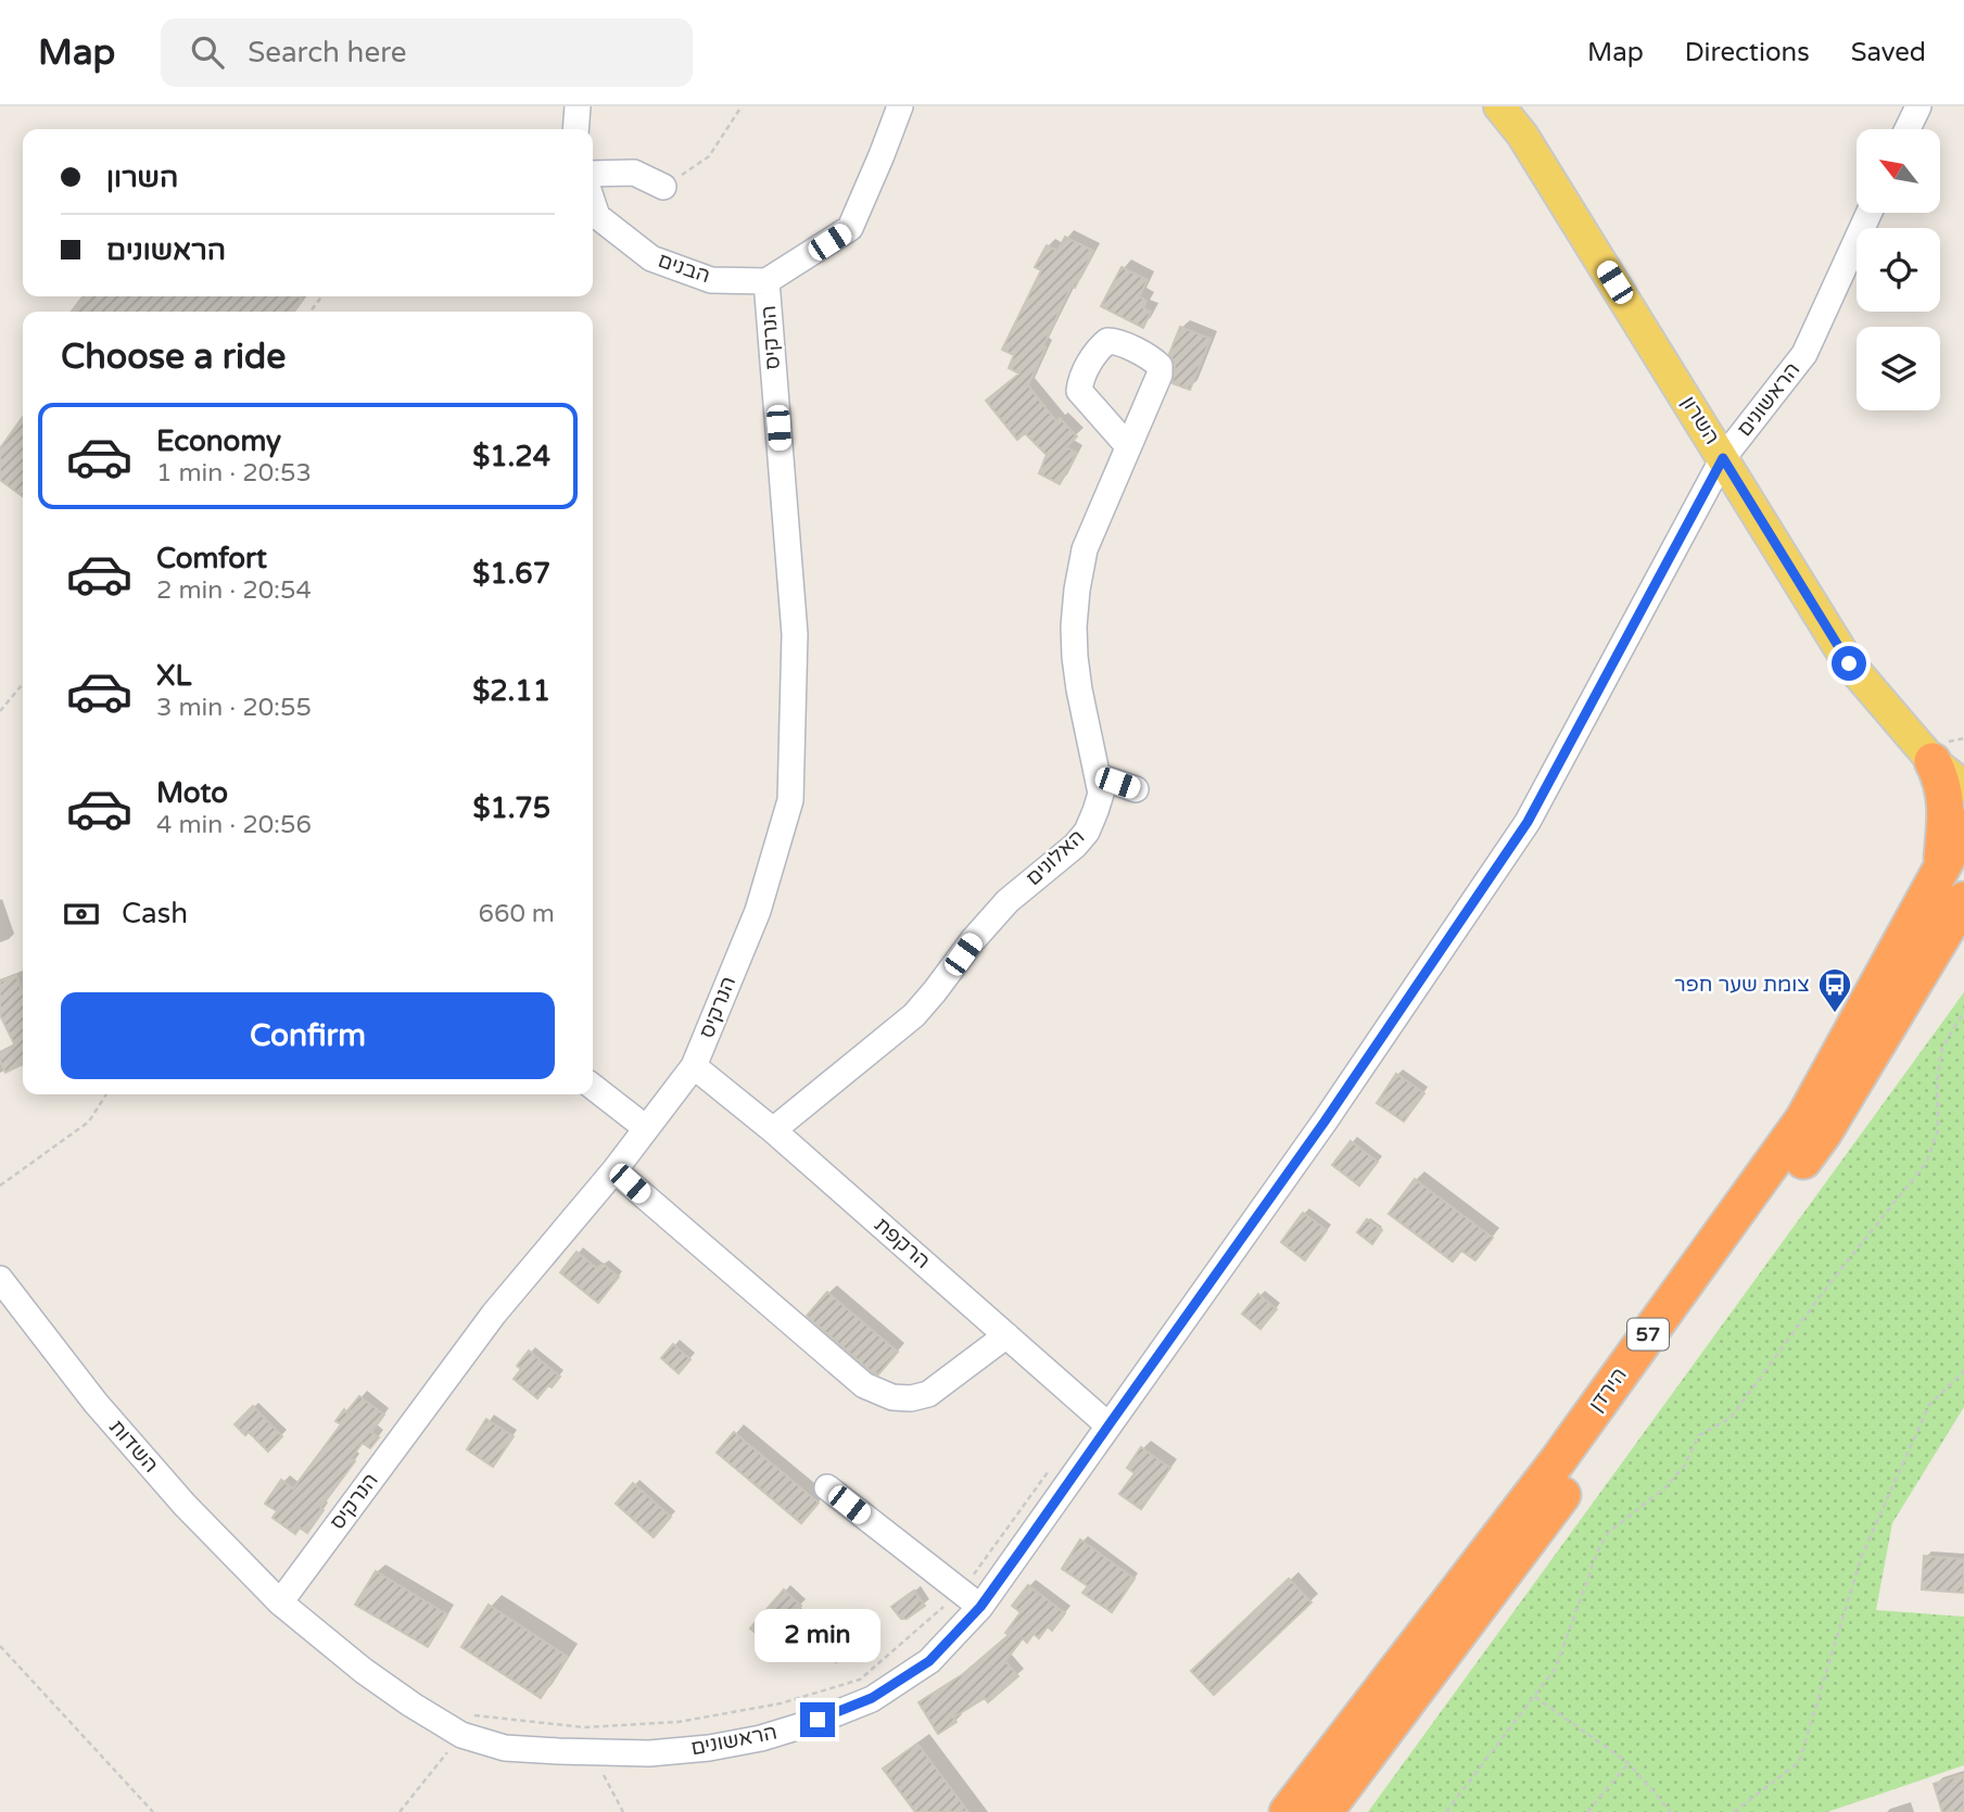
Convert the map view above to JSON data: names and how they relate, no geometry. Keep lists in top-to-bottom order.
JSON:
{
  "streets": {
    "highway": ["57", "הירדן"],
    "main road": ["השרון"],
    "street": [
      "הבנים",
      "הנרקיס",
      "הראשונים",
      "האלונים",
      "הרקפת",
      "השדות"
    ]
  },
  "crossings": [
    ["הבנים", "הנרקיס"],
    ["הנרקיס", "הראשונים"],
    ["הנרקיס", "הרקפת"],
    ["הנרקיס", "השדות"],
    ["הראשונים", "השרון"],
    ["הראשונים", "הרקפת"],
    ["הראשונים", "השדות"],
    ["האלונים", "הרקפת"]
  ],
  "places": {
    "bus stop": ["צומת שער חפר"]
  },
  "north": "top left",
  "page": {
    "header": "Map",
    "search": "Search here",
    "nav": ["Map", "Directions", "Saved"],
    "banner": ["השרון", "הראשונים"],
    "heading": "Choose a ride",
    "list": [
      {
        "name": "Economy",
        "note": "1 min · 20:53",
        "value": "$1.24"
      },
      {
        "name": "Comfort",
        "note": "2 min · 20:54",
        "value": "$1.67"
      },
      {
        "name": "XL",
        "note": "3 min · 20:55",
        "value": "$2.11"
      },
      {
        "name": "Moto",
        "note": "4 min · 20:56",
        "value": "$1.75"
      }
    ],
    "pay": ["Cash", "660 m"],
    "buttons": "Confirm",
    "bubble": "2 min"
  }
}
